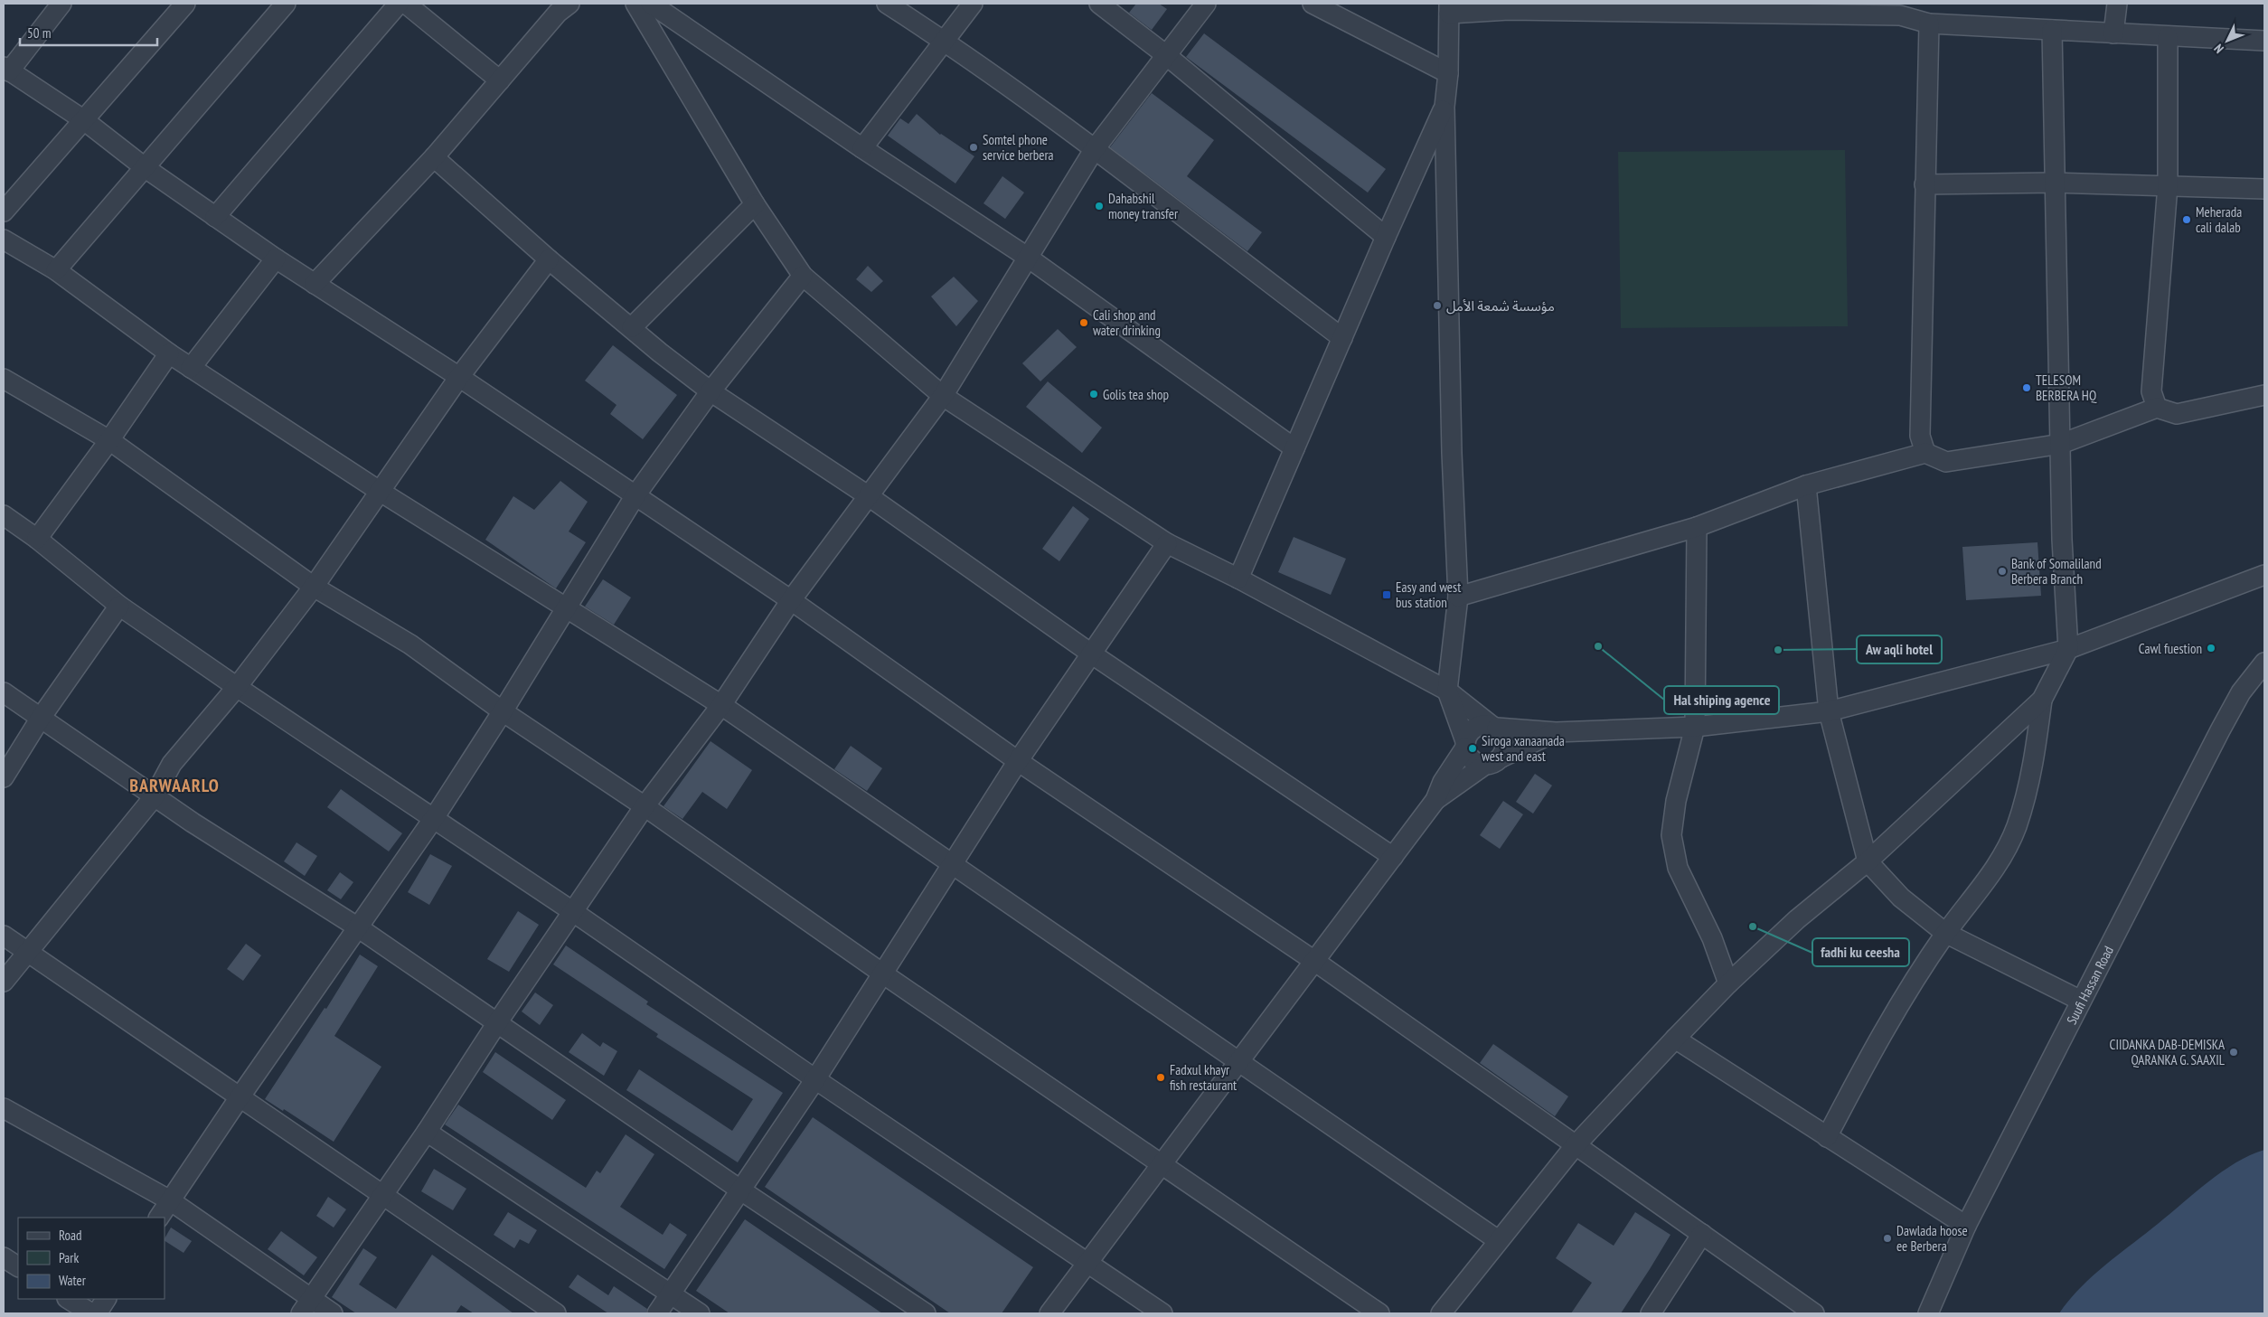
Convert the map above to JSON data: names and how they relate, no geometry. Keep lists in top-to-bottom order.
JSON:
{
  "streets": {
    "street": ["Suufi Hassan Road"]
  },
  "districts": ["BARWAARLO"],
  "places": {
    "other": [
      "Somtel phone service berbera",
      "Dahabshil money transfer",
      "Meherada cali dalab",
      "مؤسسة شمعة الأمل",
      "Cali shop and water drinking",
      "TELESOM BERBERA HQ",
      "Golis tea shop",
      "Bank of Somaliland Berbera Branch",
      "Hal shiping agence",
      "Cawl fuestion",
      "Aw aqli hotel",
      "Siroga xanaanada west and east",
      "fadhi ku ceesha",
      "CIIDANKA DAB-DEMISKA QARANKA G. SAAXIL",
      "Fadxul khayr fish restaurant",
      "Dawlada hoose ee Berbera"
    ],
    "transit": ["Easy and west bus station"]
  },
  "legend": ["Road", "Park", "Water"],
  "scale_bar": "50 m",
  "north": "bottom left"
}
